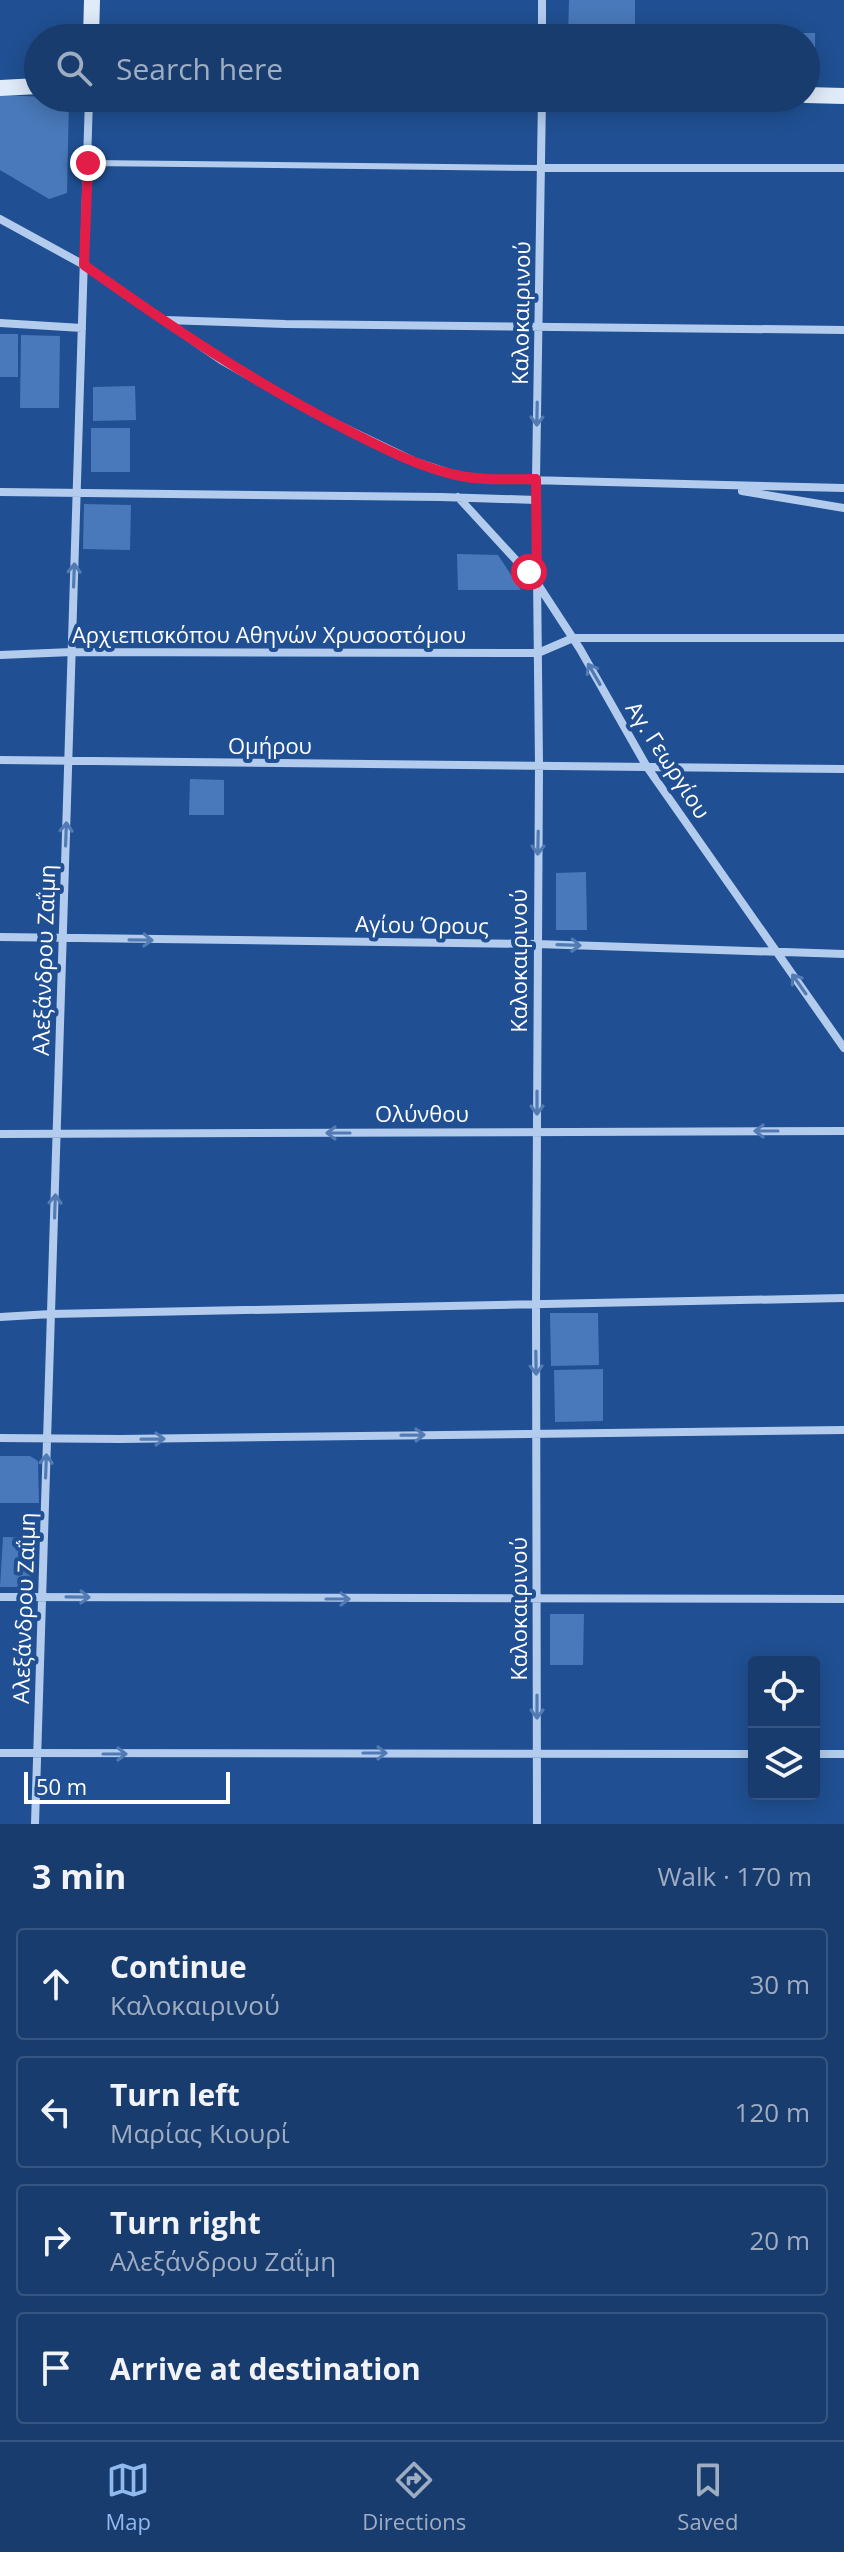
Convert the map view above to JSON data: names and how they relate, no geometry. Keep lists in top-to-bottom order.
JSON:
{
  "streets": {
    "street": [
      "Καλοκαιρινού",
      "Αρχιεπισκόπου Αθηνών Χρυσοστόμου",
      "Ομήρου",
      "Αγ. Γεωργίου",
      "Αγίου Όρους",
      "Αλεξάνδρου Ζαΐμη",
      "Ολύνθου"
    ]
  },
  "crossings": [
    ["Καλοκαιρινού", "Αρχιεπισκόπου Αθηνών Χρυσοστόμου"],
    ["Καλοκαιρινού", "Ομήρου"],
    ["Καλοκαιρινού", "Αγ. Γεωργίου"],
    ["Καλοκαιρινού", "Αγίου Όρους"],
    ["Καλοκαιρινού", "Ολύνθου"],
    ["Αρχιεπισκόπου Αθηνών Χρυσοστόμου", "Αλεξάνδρου Ζαΐμη"],
    ["Ομήρου", "Αγ. Γεωργίου"],
    ["Ομήρου", "Αλεξάνδρου Ζαΐμη"],
    ["Αγ. Γεωργίου", "Αγίου Όρους"],
    ["Αγίου Όρους", "Αλεξάνδρου Ζαΐμη"],
    ["Αλεξάνδρου Ζαΐμη", "Ολύνθου"]
  ],
  "one_way": [
    "Καλοκαιρινού",
    "Αγ. Γεωργίου",
    "Αγίου Όρους",
    "Αλεξάνδρου Ζαΐμη",
    "Ολύνθου"
  ],
  "scale_bar": "50 m",
  "page": {
    "search": "Search here",
    "scale": "50 m",
    "heading": ["3 min", "Walk · 170 m"],
    "list": [
      ["Continue", "Καλοκαιρινού", "30 m"],
      ["Turn left", "Μαρίας Κιουρί", "120 m"],
      ["Turn right", "Αλεξάνδρου Ζαΐμη", "20 m"],
      "Arrive at destination"
    ],
    "nav": ["Map", "Directions", "Saved"]
  }
}
